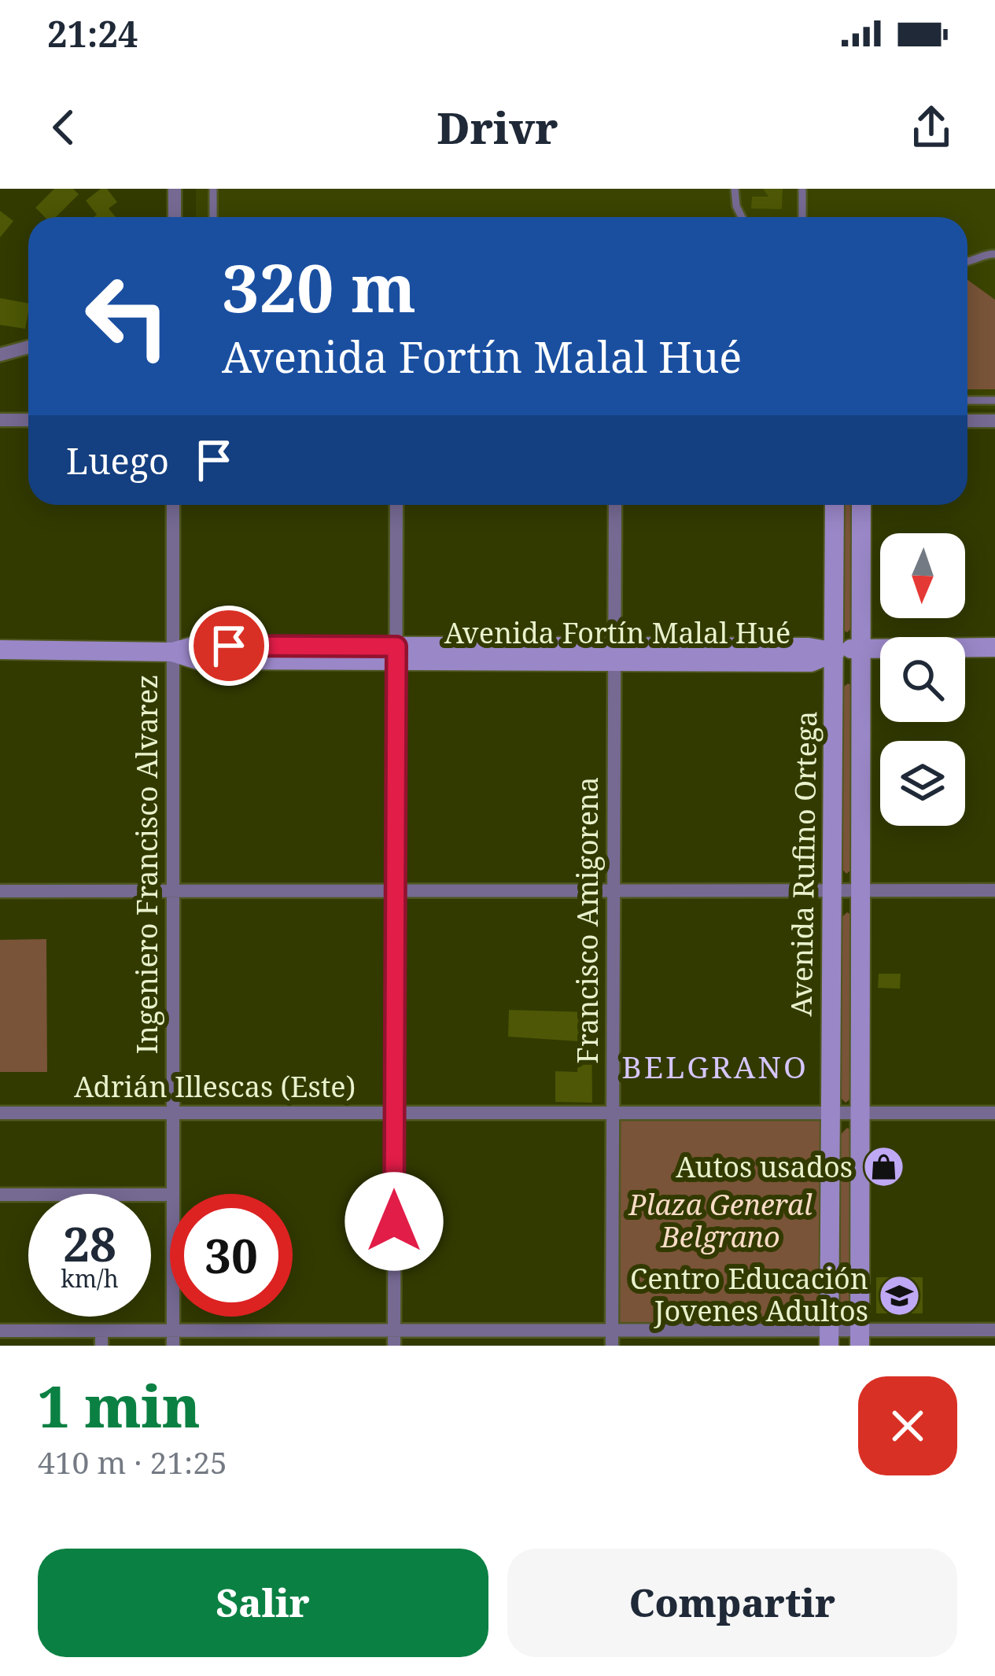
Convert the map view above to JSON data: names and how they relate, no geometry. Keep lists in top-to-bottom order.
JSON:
{
  "streets": {
    "main road": ["Avenida Fortín Malal Hué", "Avenida Rufino Ortega"],
    "street": ["Ingeniero Francisco Alvarez", "Francisco Amigorena", "Adrián Illescas (Este)"]
  },
  "crossings": [
    ["Avenida Fortín Malal Hué", "Avenida Rufino Ortega"],
    ["Avenida Fortín Malal Hué", "Ingeniero Francisco Alvarez"],
    ["Avenida Fortín Malal Hué", "Francisco Amigorena"],
    ["Avenida Rufino Ortega", "Adrián Illescas (Este)"],
    ["Ingeniero Francisco Alvarez", "Adrián Illescas (Este)"],
    ["Francisco Amigorena", "Adrián Illescas (Este)"]
  ],
  "districts": ["BELGRANO"],
  "parks": ["Plaza General Belgrano"],
  "places": {
    "shop": ["Autos usados"],
    "school or university": ["Centro Educación Jovenes Adultos"]
  },
  "north": "bottom",
  "page": {
    "status": "21:24",
    "header": "Drivr",
    "turn": ["320 m", "Avenida Fortín Malal Hué"],
    "then": "Luego",
    "speed": "28 km/h",
    "limit": "30",
    "heading": ["1 min", "410 m · 21:25"],
    "buttons": ["Salir", "Compartir"]
  }
}
